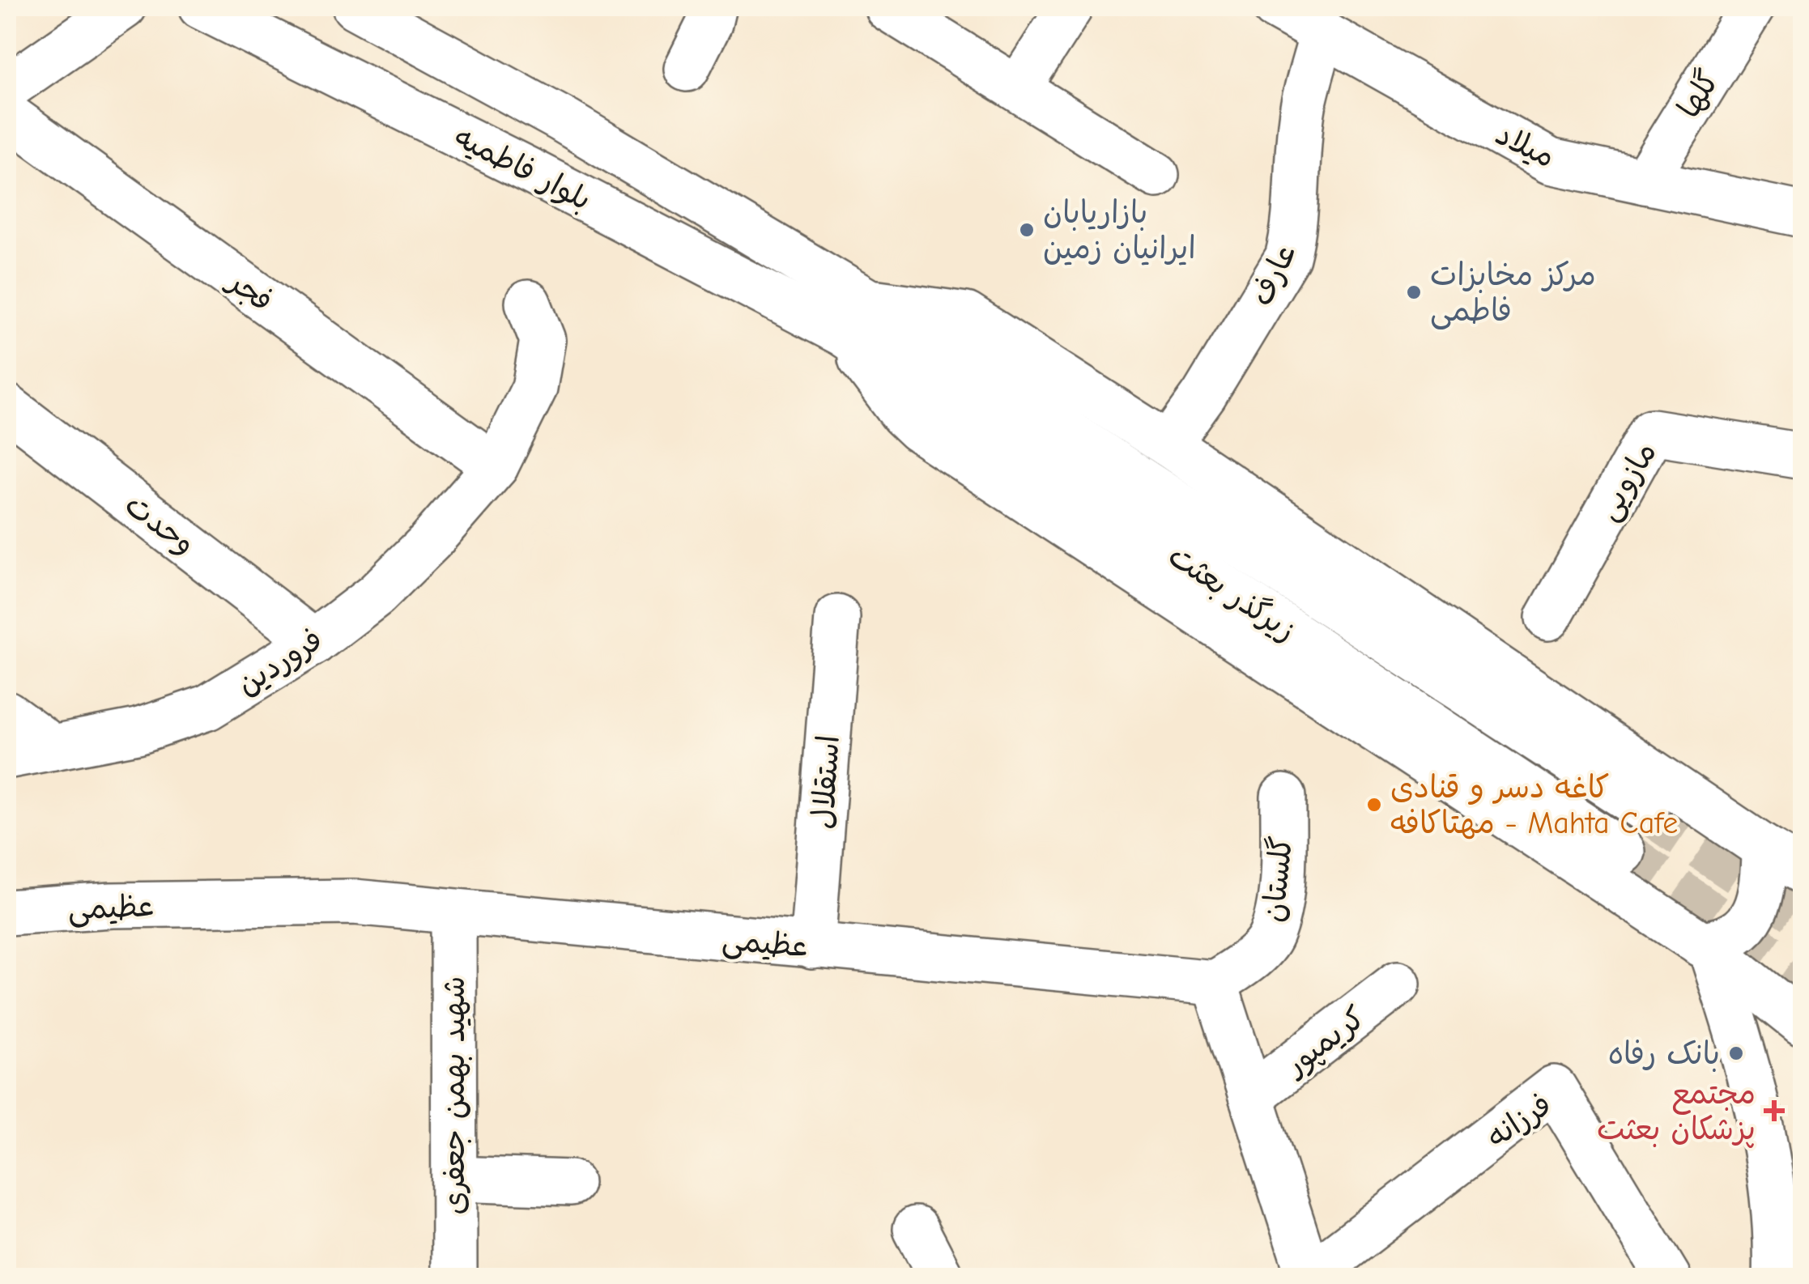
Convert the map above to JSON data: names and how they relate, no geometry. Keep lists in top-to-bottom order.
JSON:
{
  "streets": {
    "main road": [
      "گلها",
      "میلاد",
      "بلوار فاطمیه",
      "عارف",
      "فجر",
      "مازویی",
      "وحدت",
      "زیرگذر بعثت",
      "فروردین",
      "استقلال",
      "گلستان",
      "عظیمی",
      "کریمپور",
      "شهید بهمن جعفری",
      "فرزانه"
    ]
  },
  "crossings": [
    ["گلها", "میلاد"],
    ["میلاد", "عارف"],
    ["بلوار فاطمیه", "زیرگذر بعثت"],
    ["فجر", "فروردین"],
    ["وحدت", "فروردین"],
    ["استقلال", "عظیمی"],
    ["گلستان", "عظیمی"],
    ["عظیمی", "شهید بهمن جعفری"]
  ],
  "places": {
    "other": [
      "بازاریابان ایرانیان زمین",
      "مرکز مخابزات فاطمی",
      "کاغه دسر و قنادی مهتاکافه - Mahta Cafe",
      "بانک رفاه"
    ],
    "health": ["مجتمع پزشکان بعثت"]
  }
}
